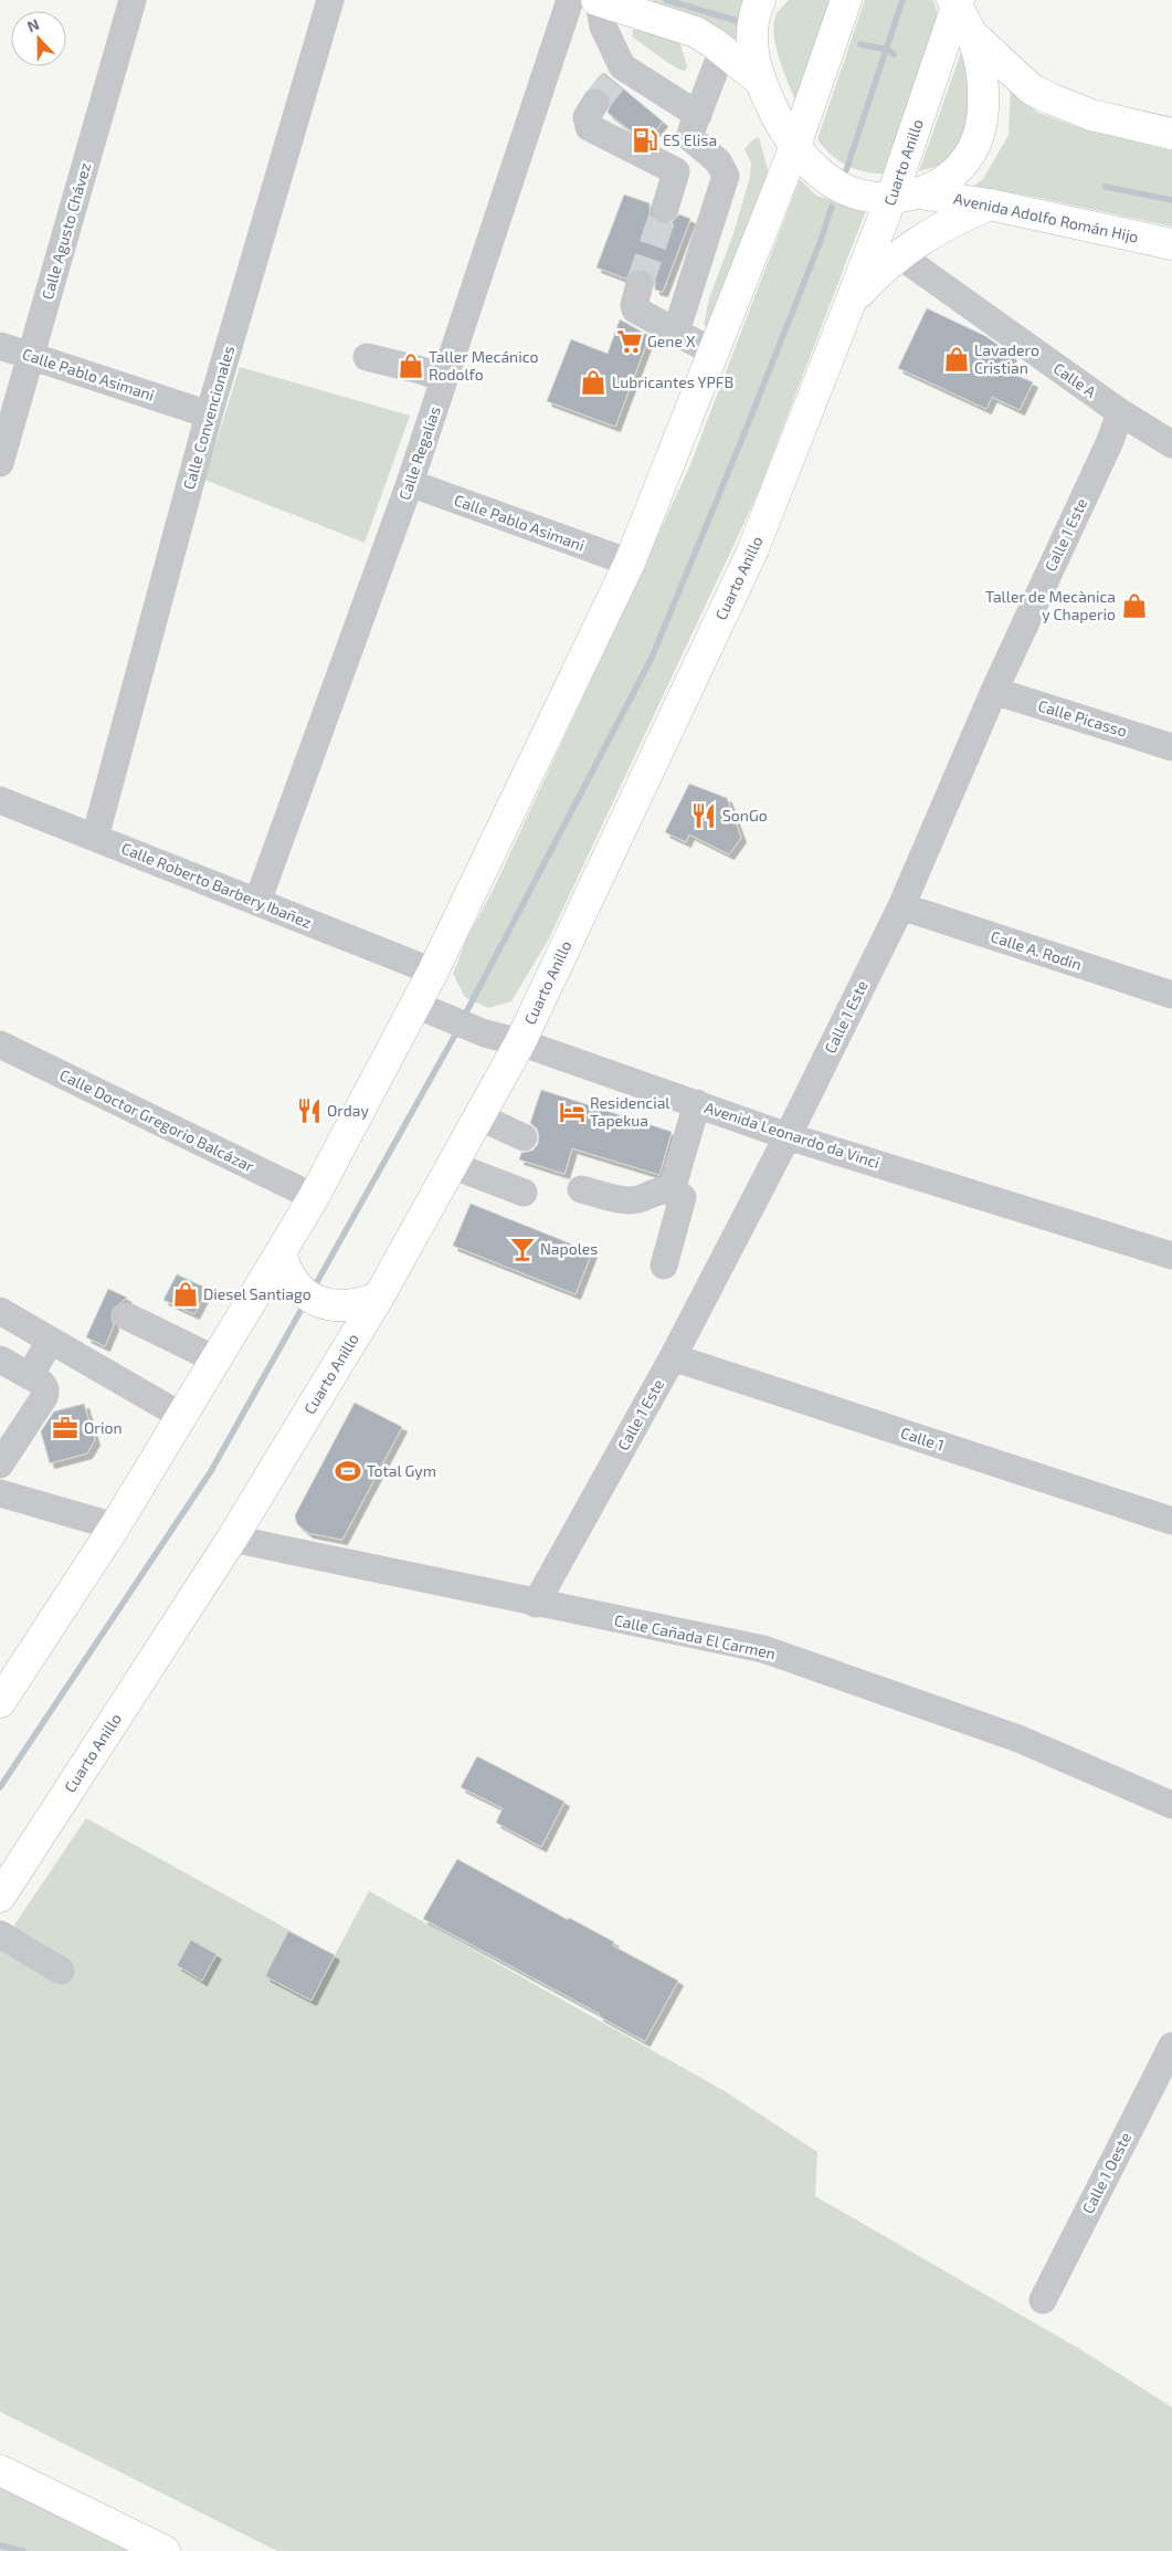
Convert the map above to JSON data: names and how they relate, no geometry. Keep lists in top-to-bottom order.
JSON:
{
  "streets": {
    "main road": ["Cuarto Anillo", "Avenida Adolfo Román Hijo"],
    "street": [
      "Calle Agusto Chávez",
      "Calle Pablo Asimani",
      "Calle A",
      "Calle Convencionales",
      "Calle Regalías",
      "Calle 1 Este",
      "Calle Picasso",
      "Calle Roberto Barbery Ibañez",
      "Calle A. Rodin",
      "Calle Doctor Gregorio Balcázar",
      "Avenida Leonardo da Vinci",
      "Calle 1",
      "Calle Cañada El Carmen",
      "Calle 1 Oeste"
    ]
  },
  "crossings": [
    ["Cuarto Anillo", "Avenida Adolfo Román Hijo"],
    ["Cuarto Anillo", "Avenida Leonardo da Vinci"],
    ["Cuarto Anillo", "Calle Cañada El Carmen"],
    ["Calle Agusto Chávez", "Calle Pablo Asimani"],
    ["Calle Pablo Asimani", "Calle Convencionales"],
    ["Calle Pablo Asimani", "Calle Regalías"],
    ["Calle A", "Calle 1 Este"],
    ["Calle Convencionales", "Calle Roberto Barbery Ibañez"],
    ["Calle Regalías", "Calle Roberto Barbery Ibañez"],
    ["Calle 1 Este", "Calle Picasso"],
    ["Calle 1 Este", "Calle A. Rodin"],
    ["Calle 1 Este", "Avenida Leonardo da Vinci"],
    ["Calle 1 Este", "Calle 1"],
    ["Calle 1 Este", "Calle Cañada El Carmen"]
  ],
  "places": {
    "fuel station": ["ES Elisa"],
    "supermarket": ["Gene X"],
    "shop": [
      "Lavadero Cristian",
      "Taller Mecánico Rodolfo",
      "Lubricantes YPFB",
      "Taller de Mecànica y Chaperio",
      "Diesel Santiago"
    ],
    "restaurant": ["SonGo", "Orday"],
    "hotel": ["Residencial Tapekua"],
    "bar": ["Napoles"],
    "office": ["Orion"],
    "sports": ["Total Gym"]
  },
  "north": "top"
}
